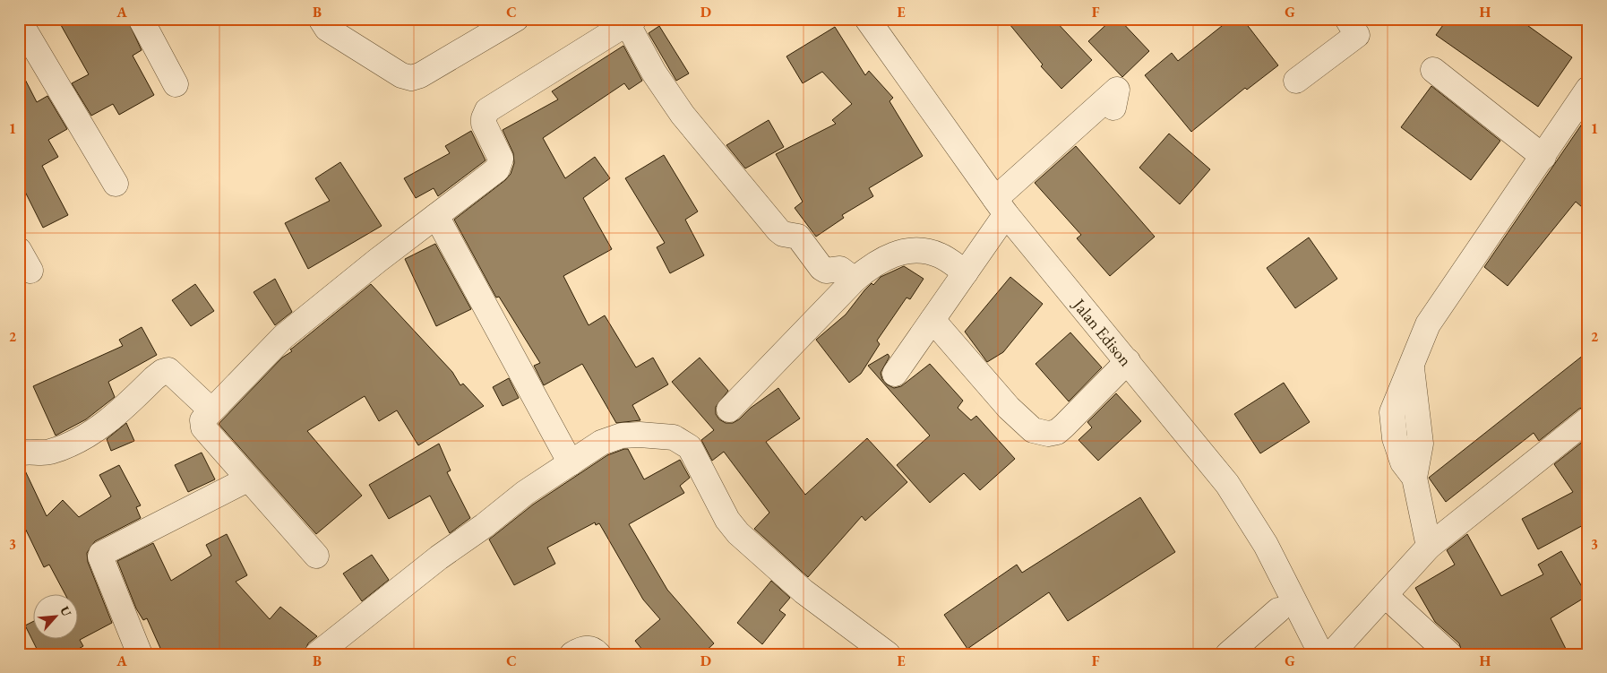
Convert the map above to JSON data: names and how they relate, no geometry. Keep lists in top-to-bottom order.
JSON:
{
  "streets": {
    "street": ["Jalan Edison"]
  },
  "north": "top right",
  "grid": {
    "columns": [
      "A",
      "B",
      "C",
      "D",
      "E",
      "F",
      "G",
      "H"
    ],
    "rows": ["1", "2", "3"]
  }
}
